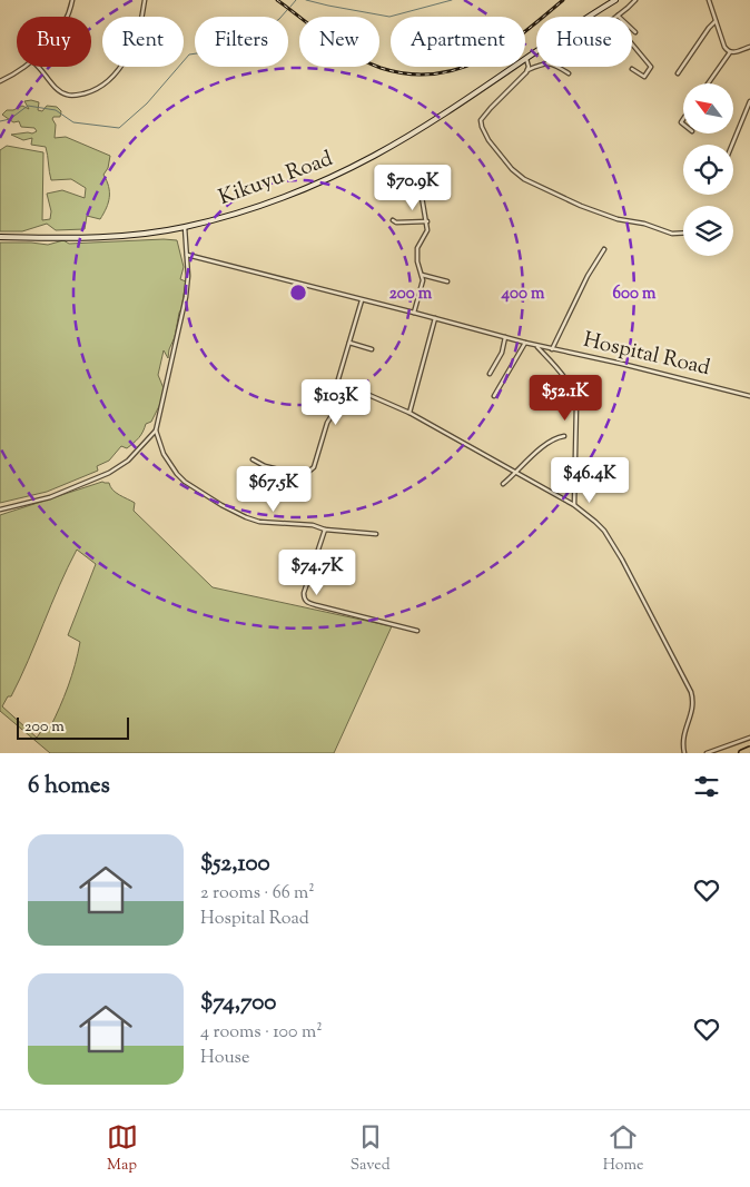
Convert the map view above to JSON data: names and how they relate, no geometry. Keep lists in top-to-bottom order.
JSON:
{
  "streets": {
    "main road": ["Kikuyu Road"],
    "street": ["Hospital Road"]
  },
  "scale_bar": "200 m",
  "north": "top left",
  "page": {
    "chip": [
      "Buy",
      "Rent",
      "Filters",
      "New",
      "Apartment",
      "House"
    ],
    "price": [
      "$70.9K",
      "$52.1K",
      "$103K",
      "$46.4K",
      "$67.5K",
      "$74.7K"
    ],
    "scale": "200 m",
    "heading": "6 homes",
    "list": [
      {
        "name": "$52,100",
        "note": "2 rooms · 66 m² · Hospital Road"
      },
      {
        "name": "$74,700",
        "note": "4 rooms · 100 m² · House"
      }
    ],
    "tabs": ["Map", "Saved", "Home"]
  },
  "rings": ["200 m", "400 m", "600 m"]
}
